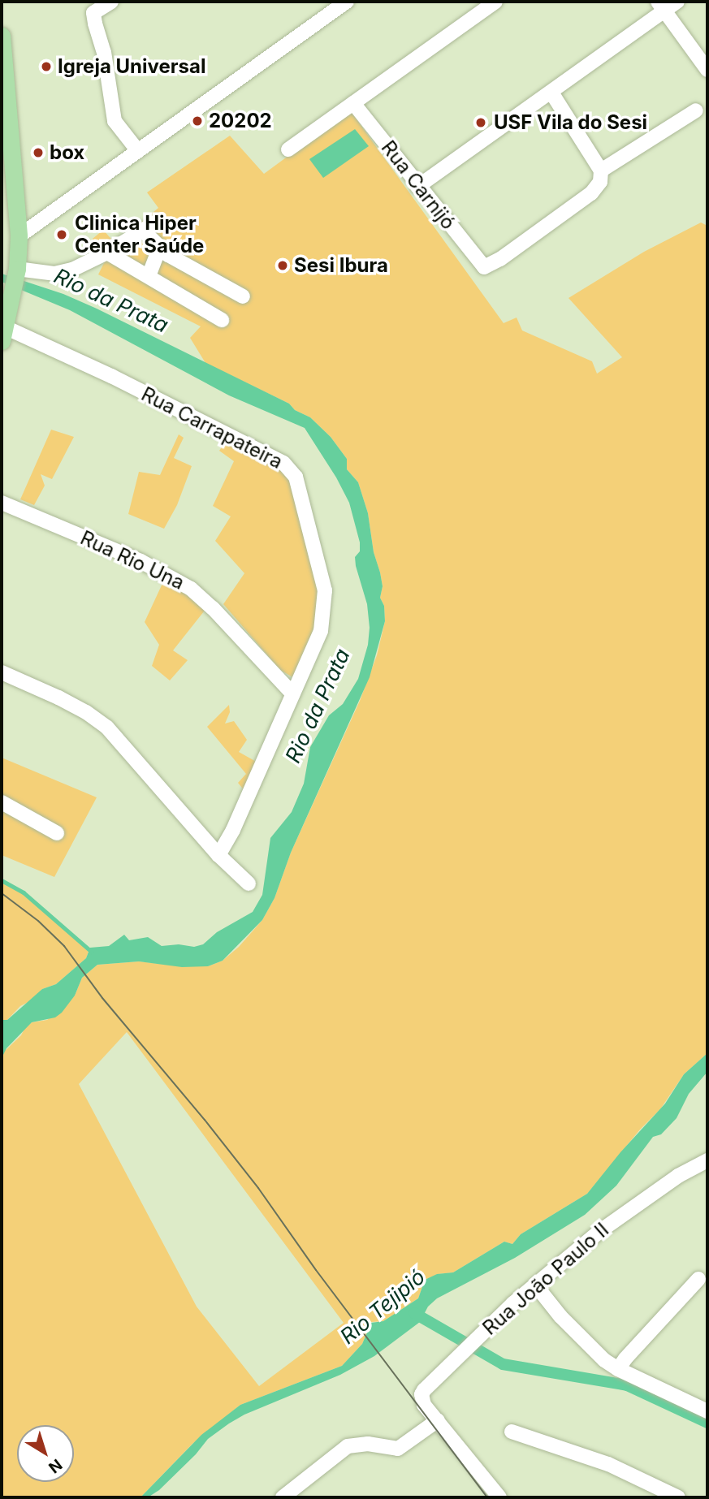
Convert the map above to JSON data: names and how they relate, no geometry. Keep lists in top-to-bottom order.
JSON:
{
  "streets": {
    "street": [
      "Rua Carnijó",
      "Rua Carrapateira",
      "Rua Rio Una",
      "Rua João Paulo II"
    ]
  },
  "crossings": [
    ["Rua Carrapateira", "Rua Rio Una"]
  ],
  "water": ["Rio da Prata", "Rio Tejipió"],
  "places": [
    "Igreja Universal",
    "20202",
    "USF Vila do Sesi",
    "box",
    "Clinica Hiper Center Saúde",
    "Sesi Ibura"
  ],
  "north": "bottom right"
}
